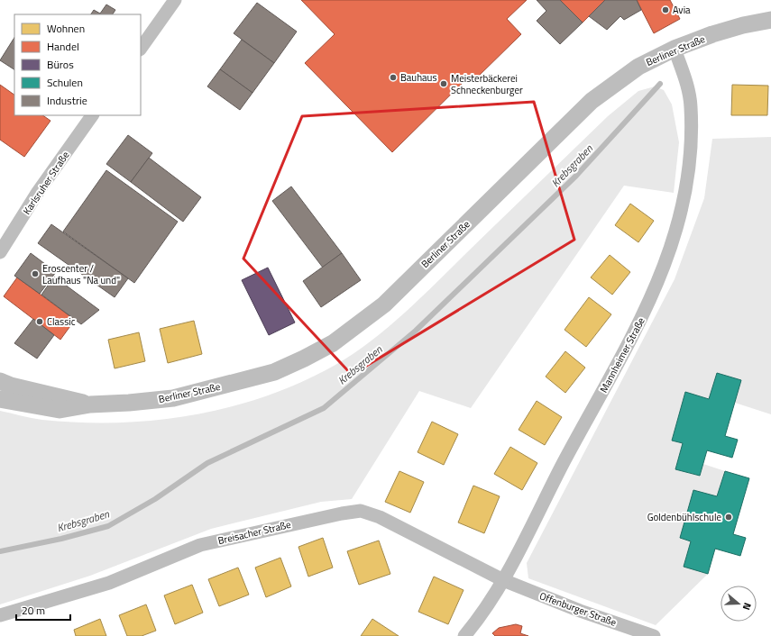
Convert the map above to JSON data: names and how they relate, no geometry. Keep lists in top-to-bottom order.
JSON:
{
  "streets": {
    "street": [
      "Berliner Straße",
      "Karlsruher Straße",
      "Mannheimer Straße",
      "Breisacher Straße",
      "Offenburger Straße"
    ]
  },
  "crossings": [
    ["Berliner Straße", "Mannheimer Straße"],
    ["Mannheimer Straße", "Breisacher Straße"],
    ["Mannheimer Straße", "Offenburger Straße"],
    ["Breisacher Straße", "Offenburger Straße"]
  ],
  "water": ["Krebsgraben"],
  "places": [
    "Avia",
    "Bauhaus",
    "Meisterbäckerei Schneckenburger",
    "Eroscenter / Laufhaus \"Na und\"",
    "Classic",
    "Goldenbühlschule"
  ],
  "legend": [
    "Wohnen",
    "Handel",
    "Büros",
    "Schulen",
    "Industrie"
  ],
  "scale_bar": "20 m",
  "north": "right"
}
